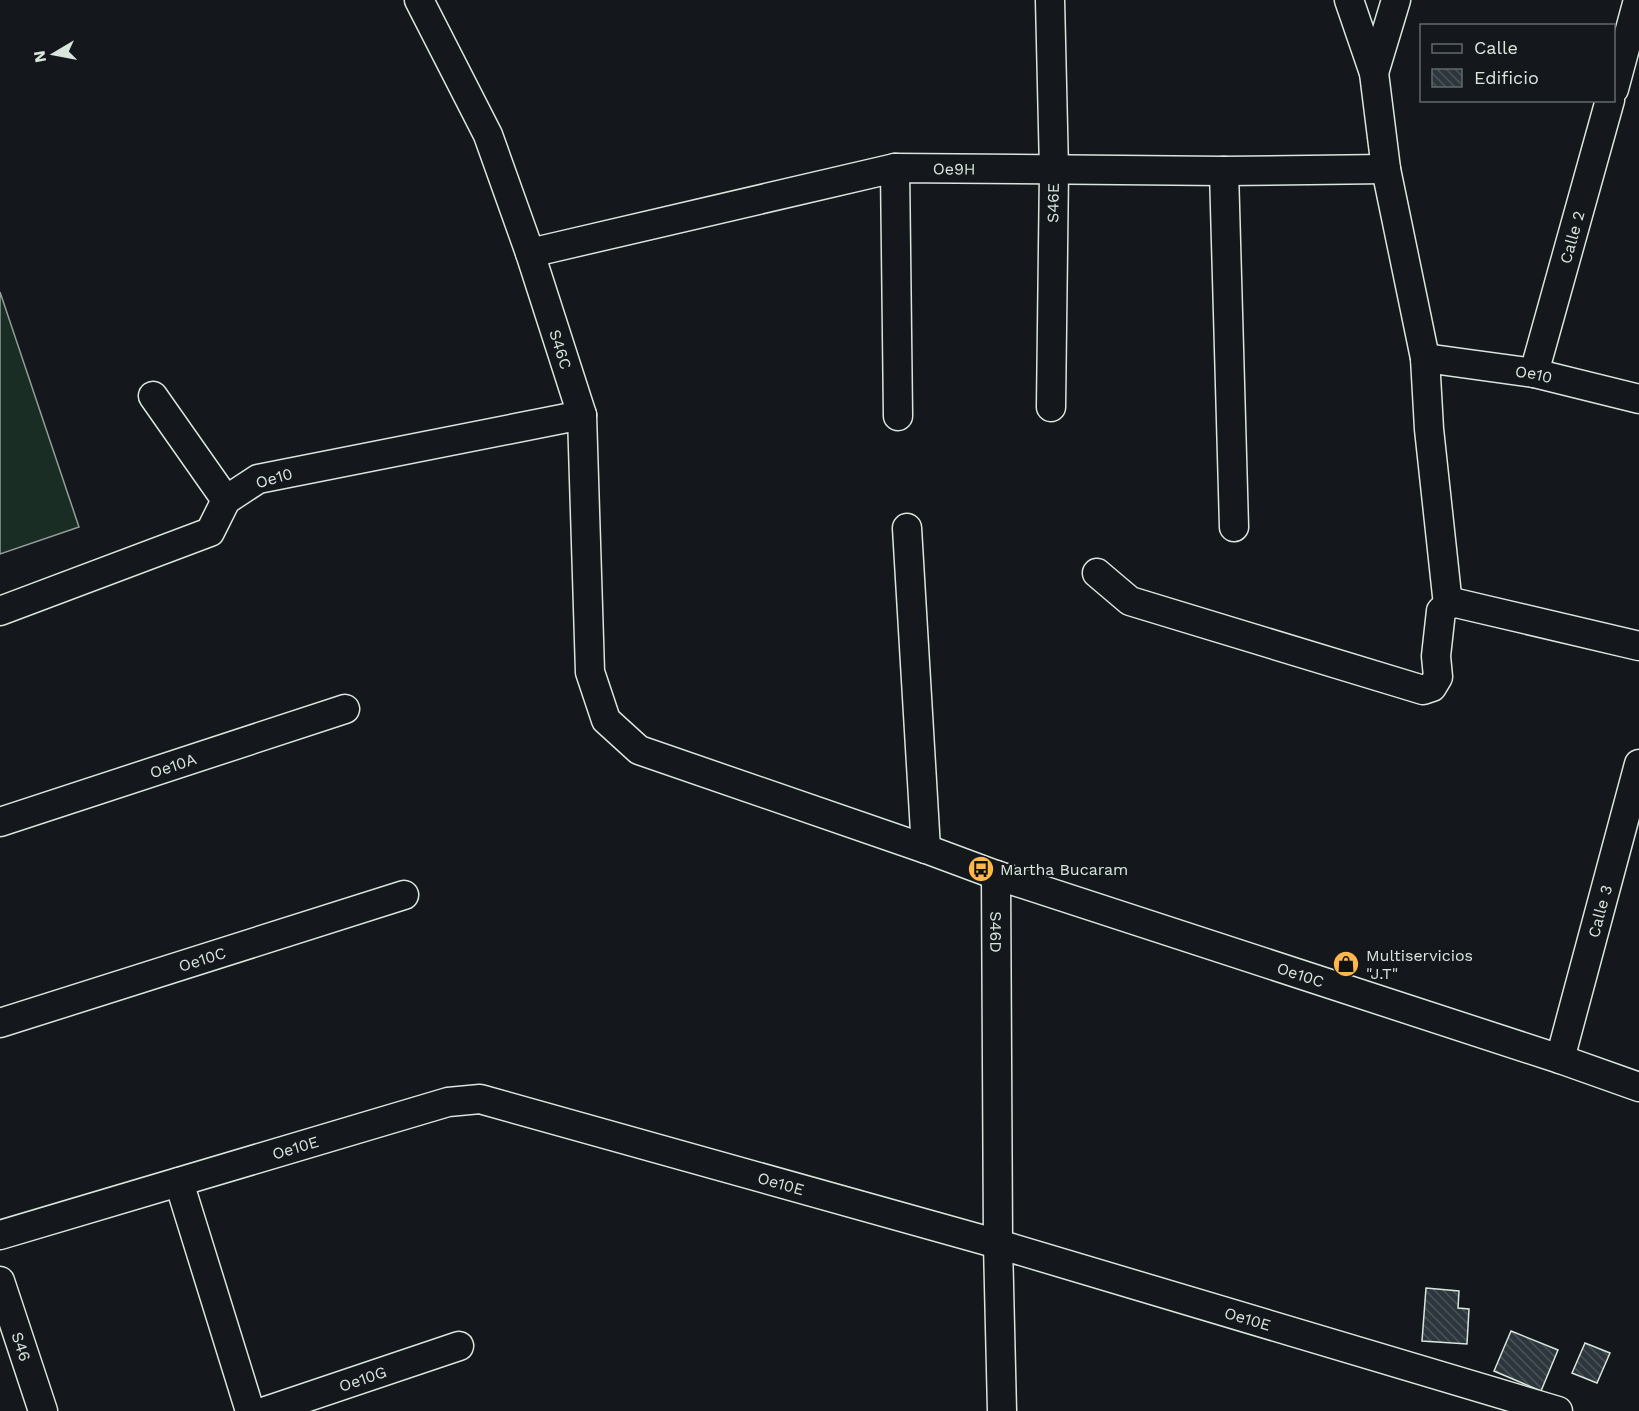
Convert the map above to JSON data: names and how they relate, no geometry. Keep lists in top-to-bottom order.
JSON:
{
  "streets": {
    "street": [
      "Oe9H",
      "S46E",
      "Calle 2",
      "S46C",
      "Oe10",
      "Oe10A",
      "Calle 3",
      "S46D",
      "Oe10C",
      "Oe10E",
      "S46",
      "Oe10G"
    ]
  },
  "crossings": [
    ["Oe9H", "S46E"],
    ["Oe9H", "S46C"],
    ["Calle 2", "Oe10"],
    ["S46C", "Oe10"],
    ["Calle 3", "Oe10C"],
    ["S46D", "Oe10C"],
    ["S46D", "Oe10E"]
  ],
  "places": {
    "bus stop": ["Martha Bucaram"],
    "shop": ["Multiservicios \"J.T\""]
  },
  "legend": ["Calle", "Edificio"],
  "north": "left"
}
